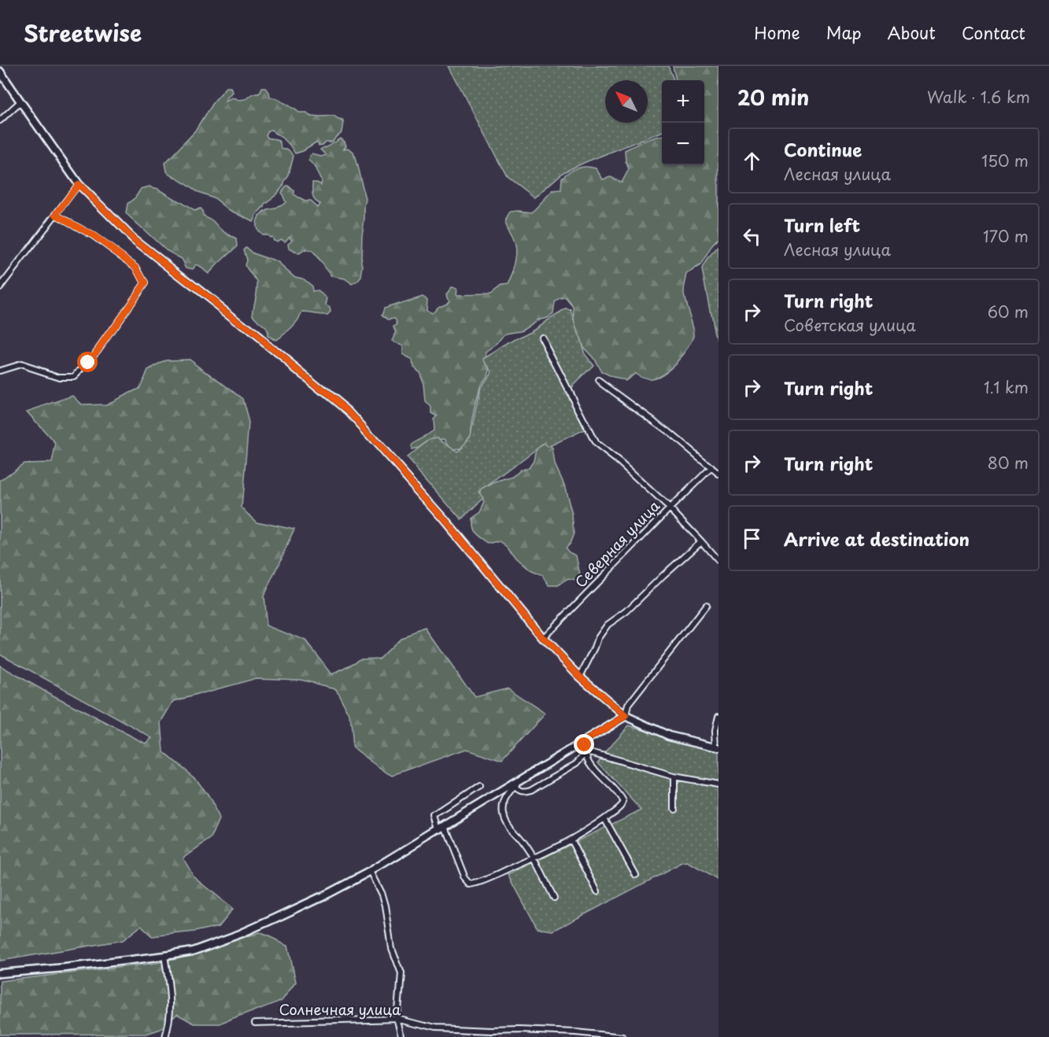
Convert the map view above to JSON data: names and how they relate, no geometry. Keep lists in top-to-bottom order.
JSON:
{
  "streets": {
    "street": ["Северная улица", "Солнечная улица"]
  },
  "north": "top left",
  "page": {
    "header": "Streetwise",
    "nav": [
      "Home",
      "Map",
      "About",
      "Contact"
    ],
    "heading": ["20 min", "Walk · 1.6 km"],
    "map_buttons": ["+", "−"],
    "list": [
      ["Continue", "Лесная улица", "150 m"],
      ["Turn left", "Лесная улица", "170 m"],
      ["Turn right", "Советская улица", "60 m"],
      ["Turn right", "1.1 km"],
      ["Turn right", "80 m"],
      "Arrive at destination"
    ]
  }
}
